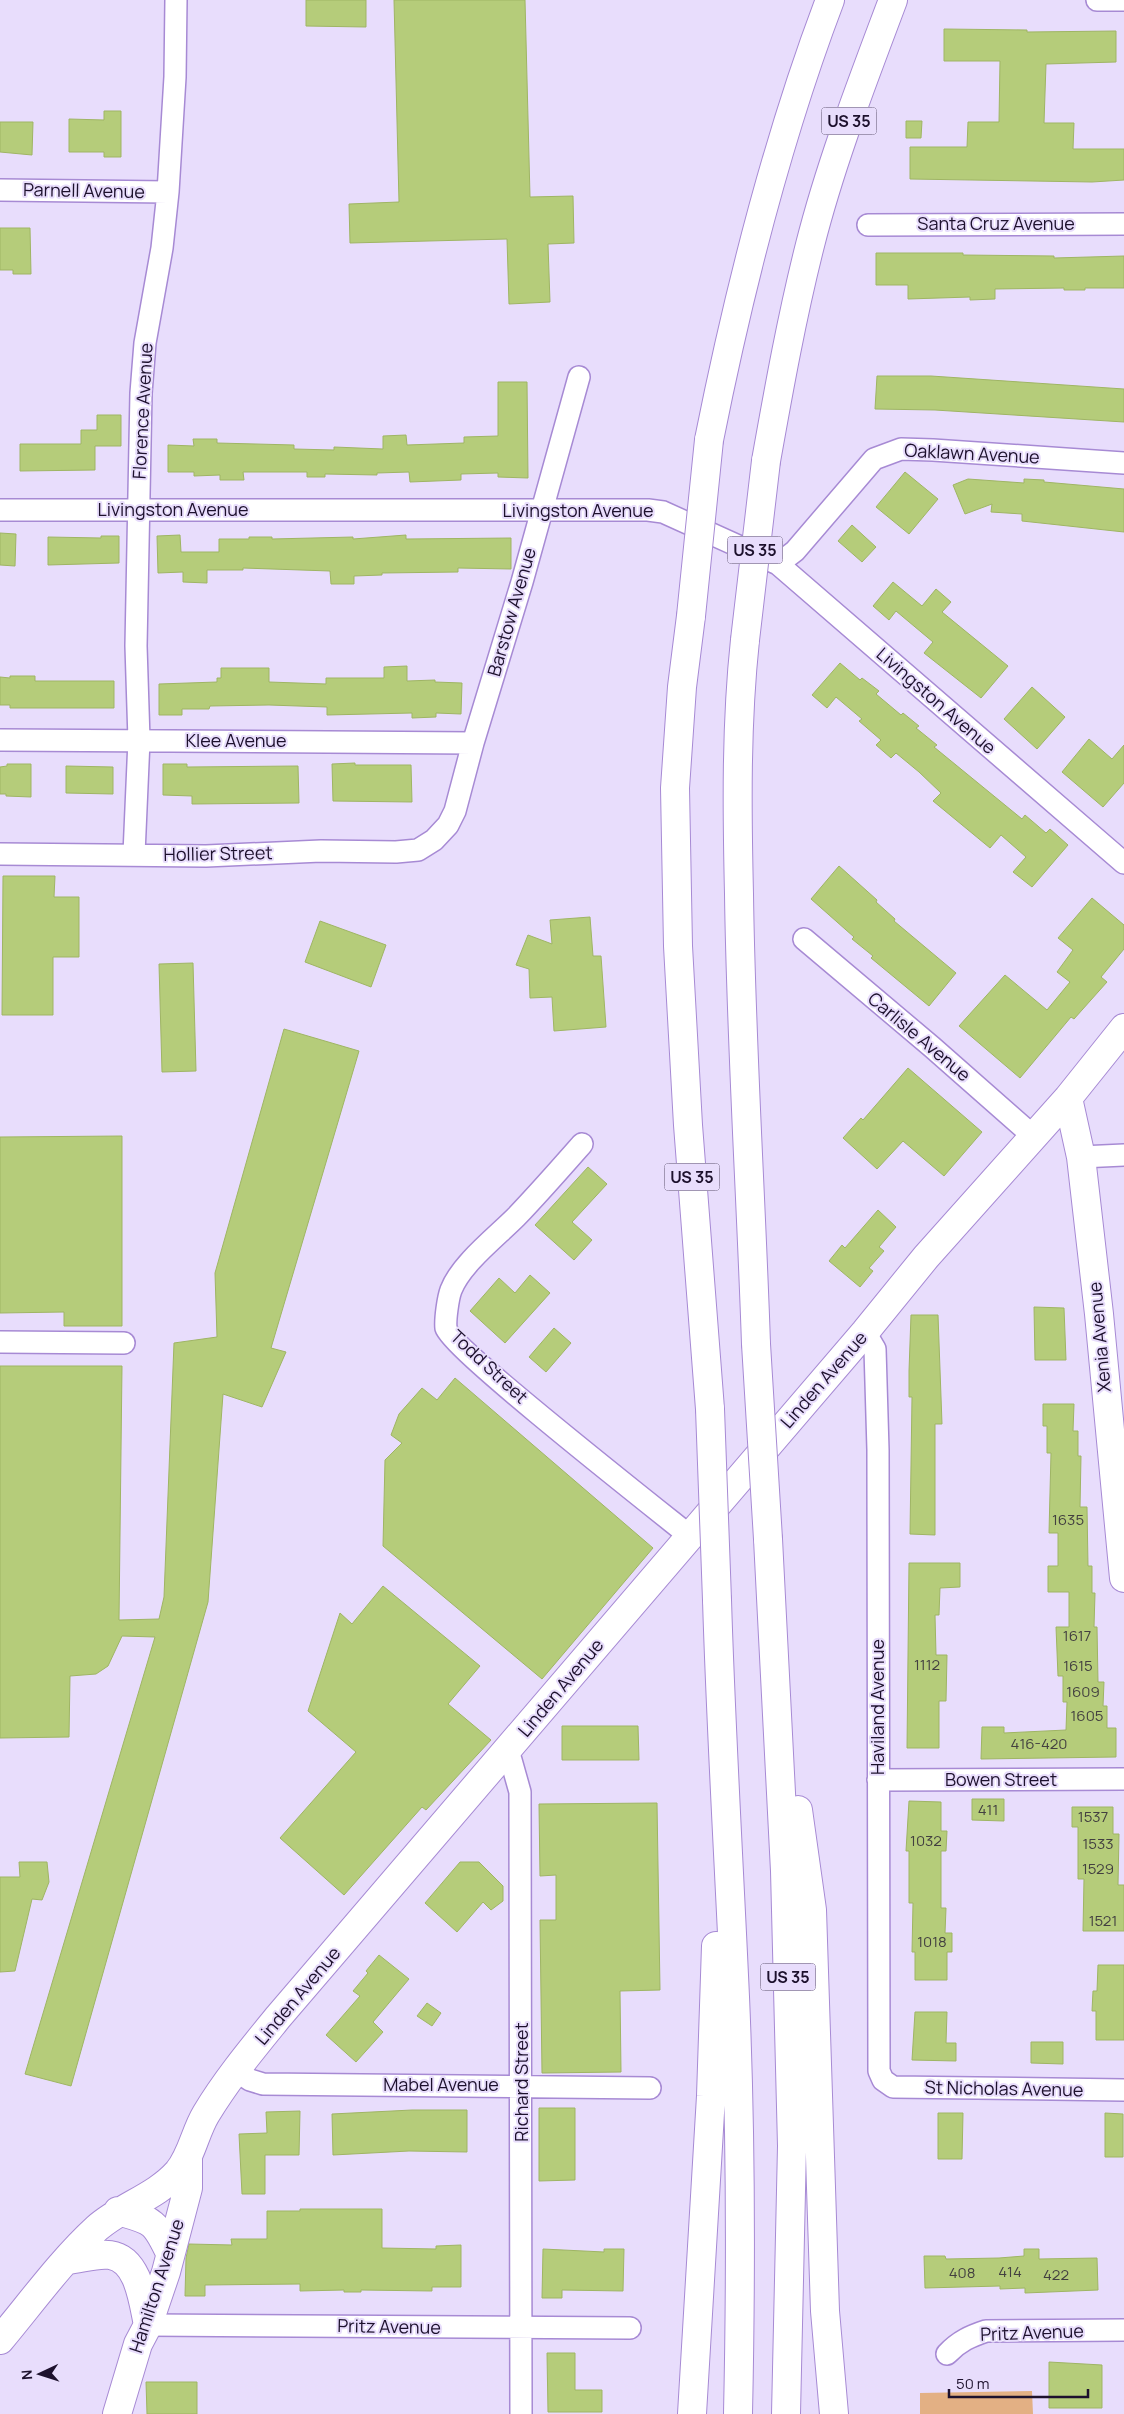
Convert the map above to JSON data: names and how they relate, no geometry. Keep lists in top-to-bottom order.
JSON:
{
  "streets": {
    "main road": [
      "US 35",
      "Xenia Avenue",
      "Linden Avenue",
      "Hamilton Avenue"
    ],
    "street": [
      "Parnell Avenue",
      "Santa Cruz Avenue",
      "Florence Avenue",
      "Oaklawn Avenue",
      "Livingston Avenue",
      "Barstow Avenue",
      "Klee Avenue",
      "Hollier Street",
      "Carlisle Avenue",
      "Todd Street",
      "Haviland Avenue",
      "Bowen Street",
      "Richard Street",
      "Mabel Avenue",
      "St Nicholas Avenue",
      "Pritz Avenue"
    ]
  },
  "crossings": [
    ["Parnell Avenue", "Florence Avenue"],
    ["Florence Avenue", "Livingston Avenue"],
    ["Florence Avenue", "Klee Avenue"],
    ["Florence Avenue", "Hollier Street"],
    ["Oaklawn Avenue", "Livingston Avenue"],
    ["Livingston Avenue", "Barstow Avenue"],
    ["Barstow Avenue", "Klee Avenue"],
    ["Barstow Avenue", "Hollier Street"],
    ["Carlisle Avenue", "Linden Avenue"],
    ["Xenia Avenue", "Linden Avenue"],
    ["Todd Street", "Linden Avenue"],
    ["Linden Avenue", "Haviland Avenue"],
    ["Linden Avenue", "Richard Street"],
    ["Linden Avenue", "Mabel Avenue"],
    ["Linden Avenue", "Hamilton Avenue"],
    ["Haviland Avenue", "Bowen Street"],
    ["Haviland Avenue", "St Nicholas Avenue"],
    ["Richard Street", "Mabel Avenue"],
    ["Richard Street", "Pritz Avenue"],
    ["Hamilton Avenue", "Pritz Avenue"]
  ],
  "house_numbers": [
    "1635",
    "1617",
    "1112",
    "1615",
    "1609",
    "1605",
    "416-420",
    "411",
    "1537",
    "1032",
    "1533",
    "1529",
    "1521",
    "1018",
    "414",
    "408",
    "422"
  ],
  "scale_bar": "50 m",
  "north": "left"
}
